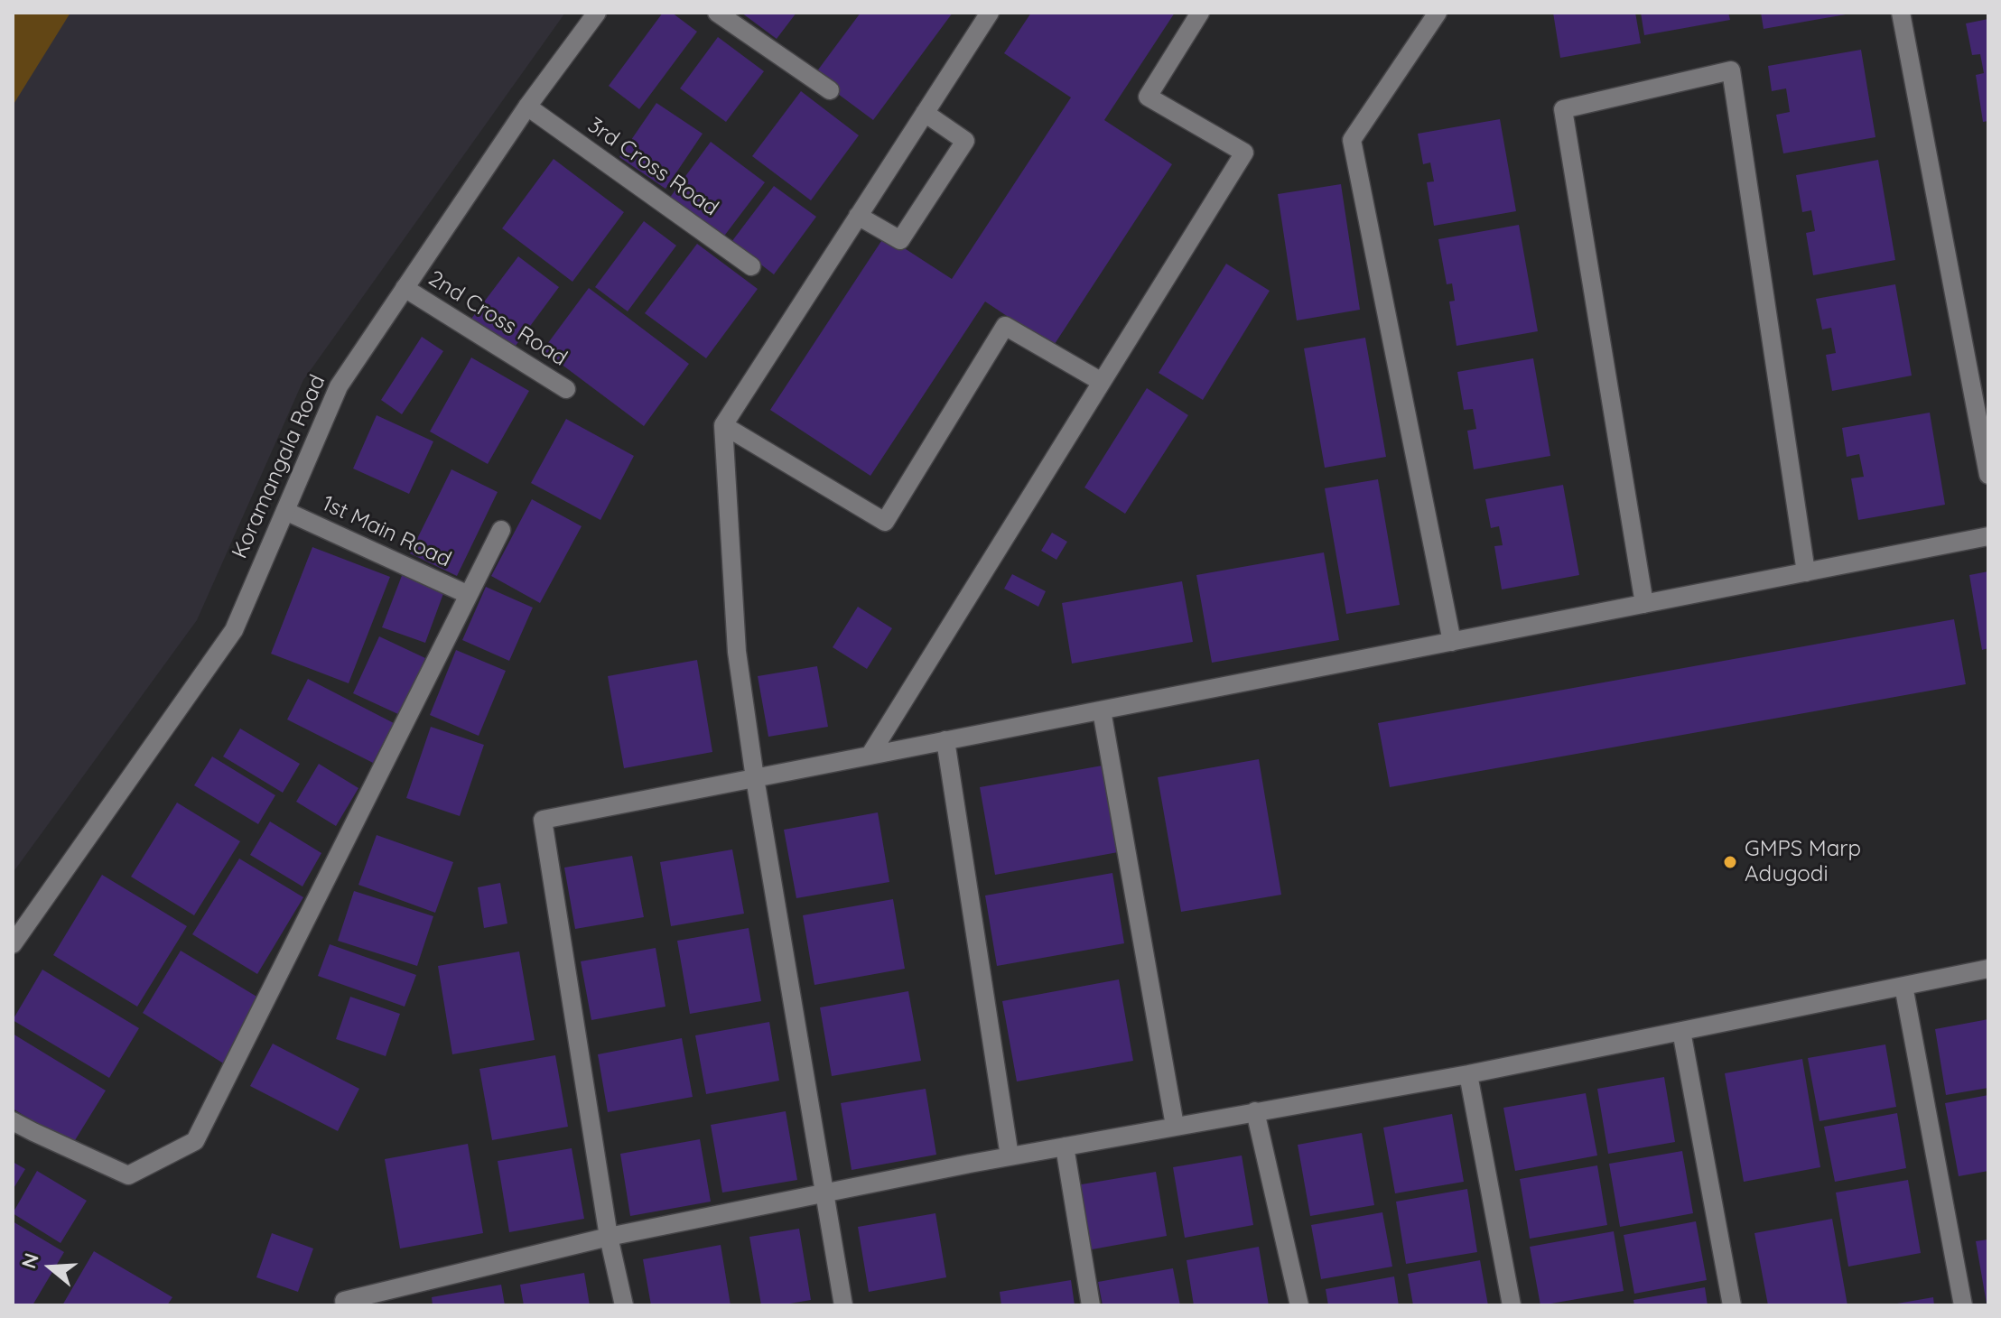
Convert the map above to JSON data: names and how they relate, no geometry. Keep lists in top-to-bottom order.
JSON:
{
  "streets": {
    "street": [
      "3rd Cross Road",
      "2nd Cross Road",
      "Koramangala Road",
      "1st Main Road"
    ]
  },
  "crossings": [
    ["3rd Cross Road", "Koramangala Road"],
    ["2nd Cross Road", "Koramangala Road"],
    ["Koramangala Road", "1st Main Road"]
  ],
  "places": ["GMPS Marp Adugodi"],
  "north": "left"
}
